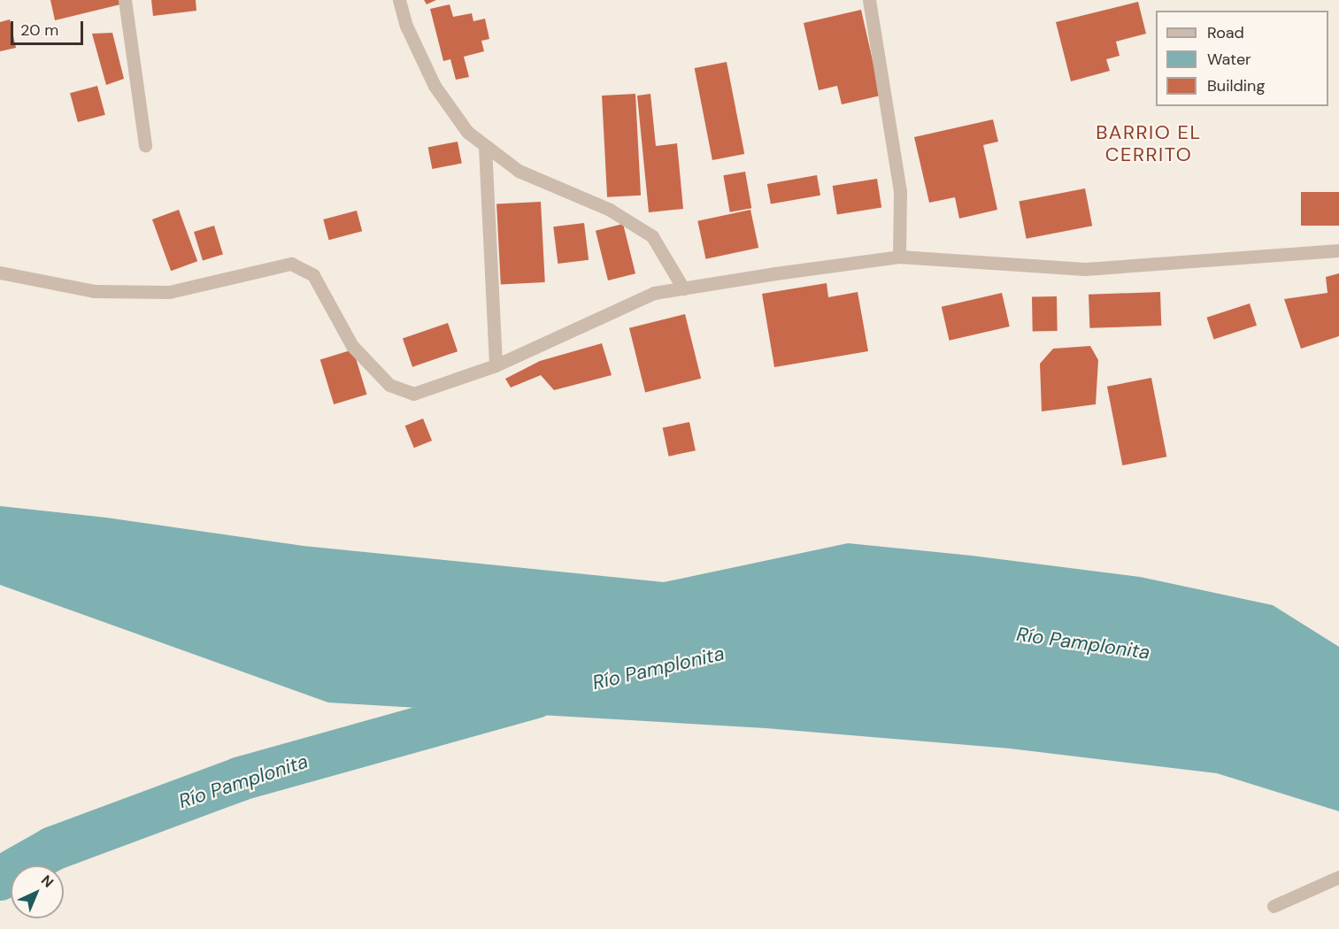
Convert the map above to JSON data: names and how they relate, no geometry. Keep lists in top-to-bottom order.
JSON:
{
  "districts": ["BARRIO EL CERRITO"],
  "water": ["Río Pamplonita"],
  "legend": ["Road", "Water", "Building"],
  "scale_bar": "20 m",
  "north": "top right"
}
